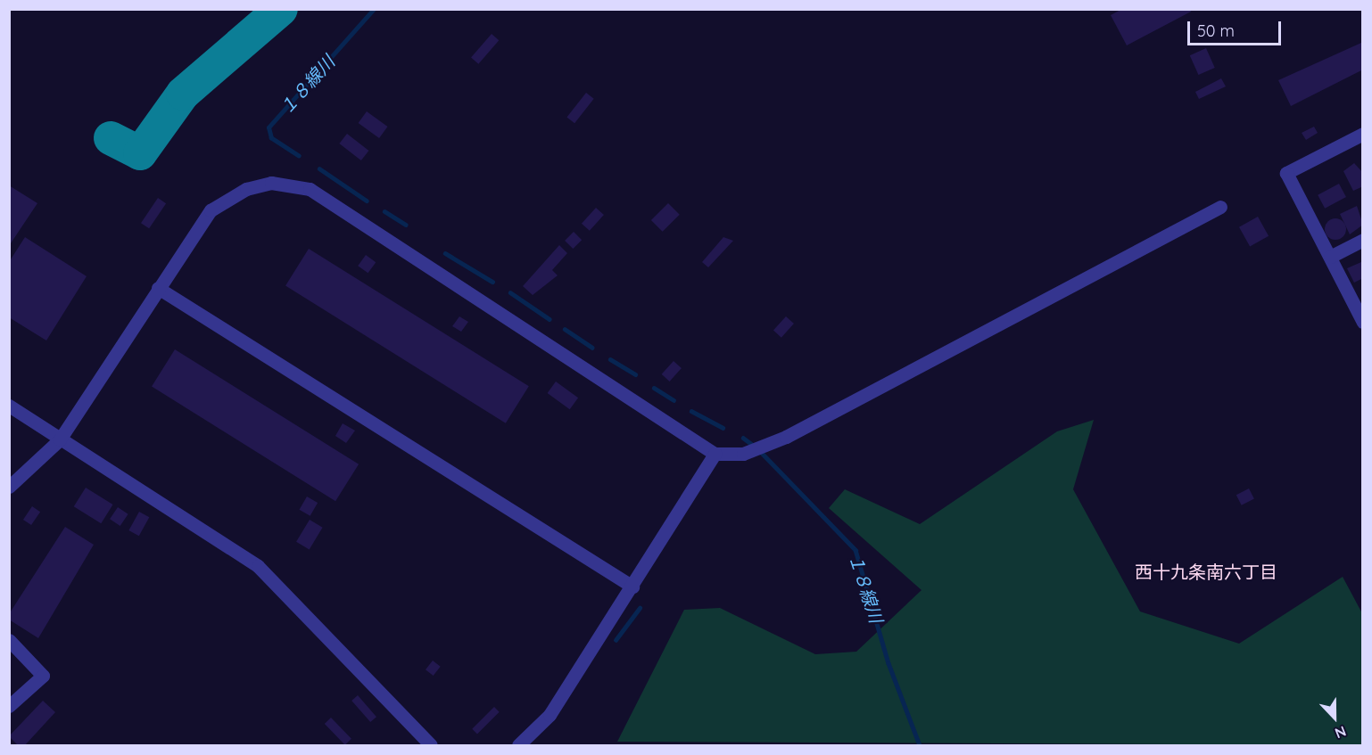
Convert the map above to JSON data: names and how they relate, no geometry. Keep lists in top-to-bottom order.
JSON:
{
  "districts": ["西十九条南六丁目"],
  "water": ["１８線川"],
  "scale_bar": "50 m",
  "north": "bottom"
}
